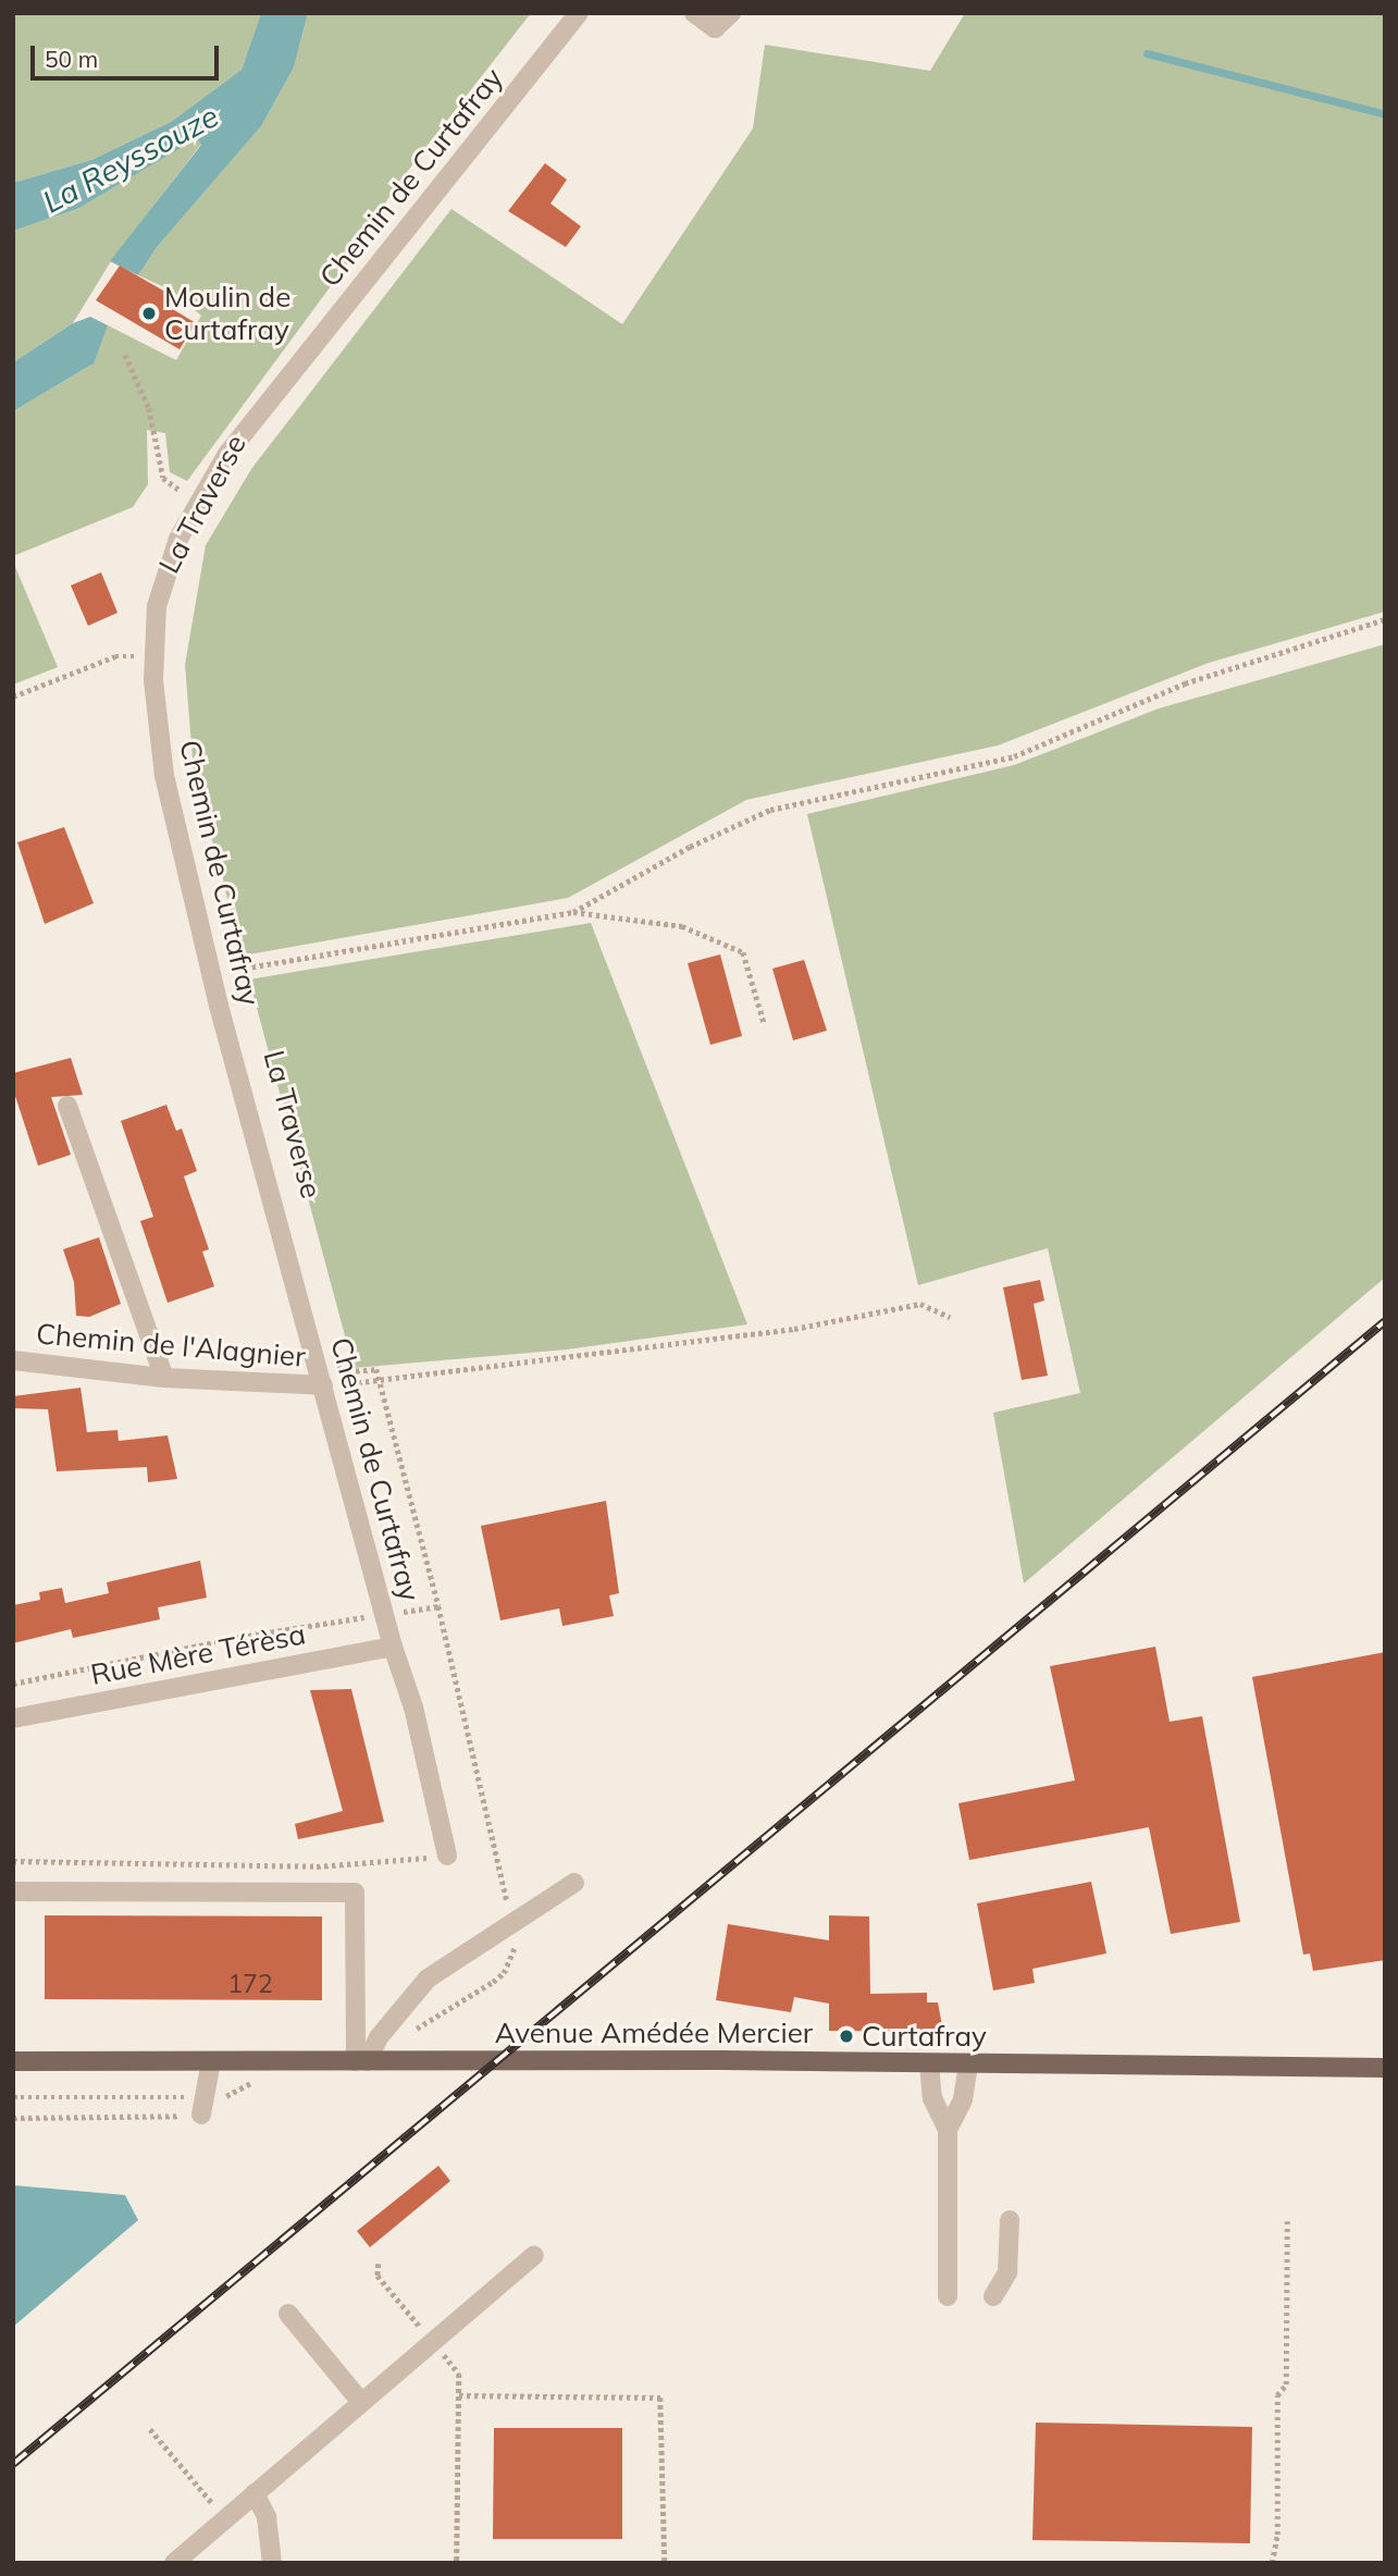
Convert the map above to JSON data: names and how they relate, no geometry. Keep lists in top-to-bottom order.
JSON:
{
  "streets": {
    "main road": ["Avenue Amédée Mercier"],
    "street": ["Chemin de Curtafray", "Chemin de l'Alagnier", "Rue Mère Térèsa"]
  },
  "crossings": [
    ["Chemin de Curtafray", "Chemin de l'Alagnier"],
    ["Chemin de Curtafray", "Rue Mère Térèsa"]
  ],
  "water": ["La Reyssouze"],
  "places": ["Moulin de Curtafray", "Curtafray"],
  "house_numbers": ["172"],
  "scale_bar": "50 m"
}
